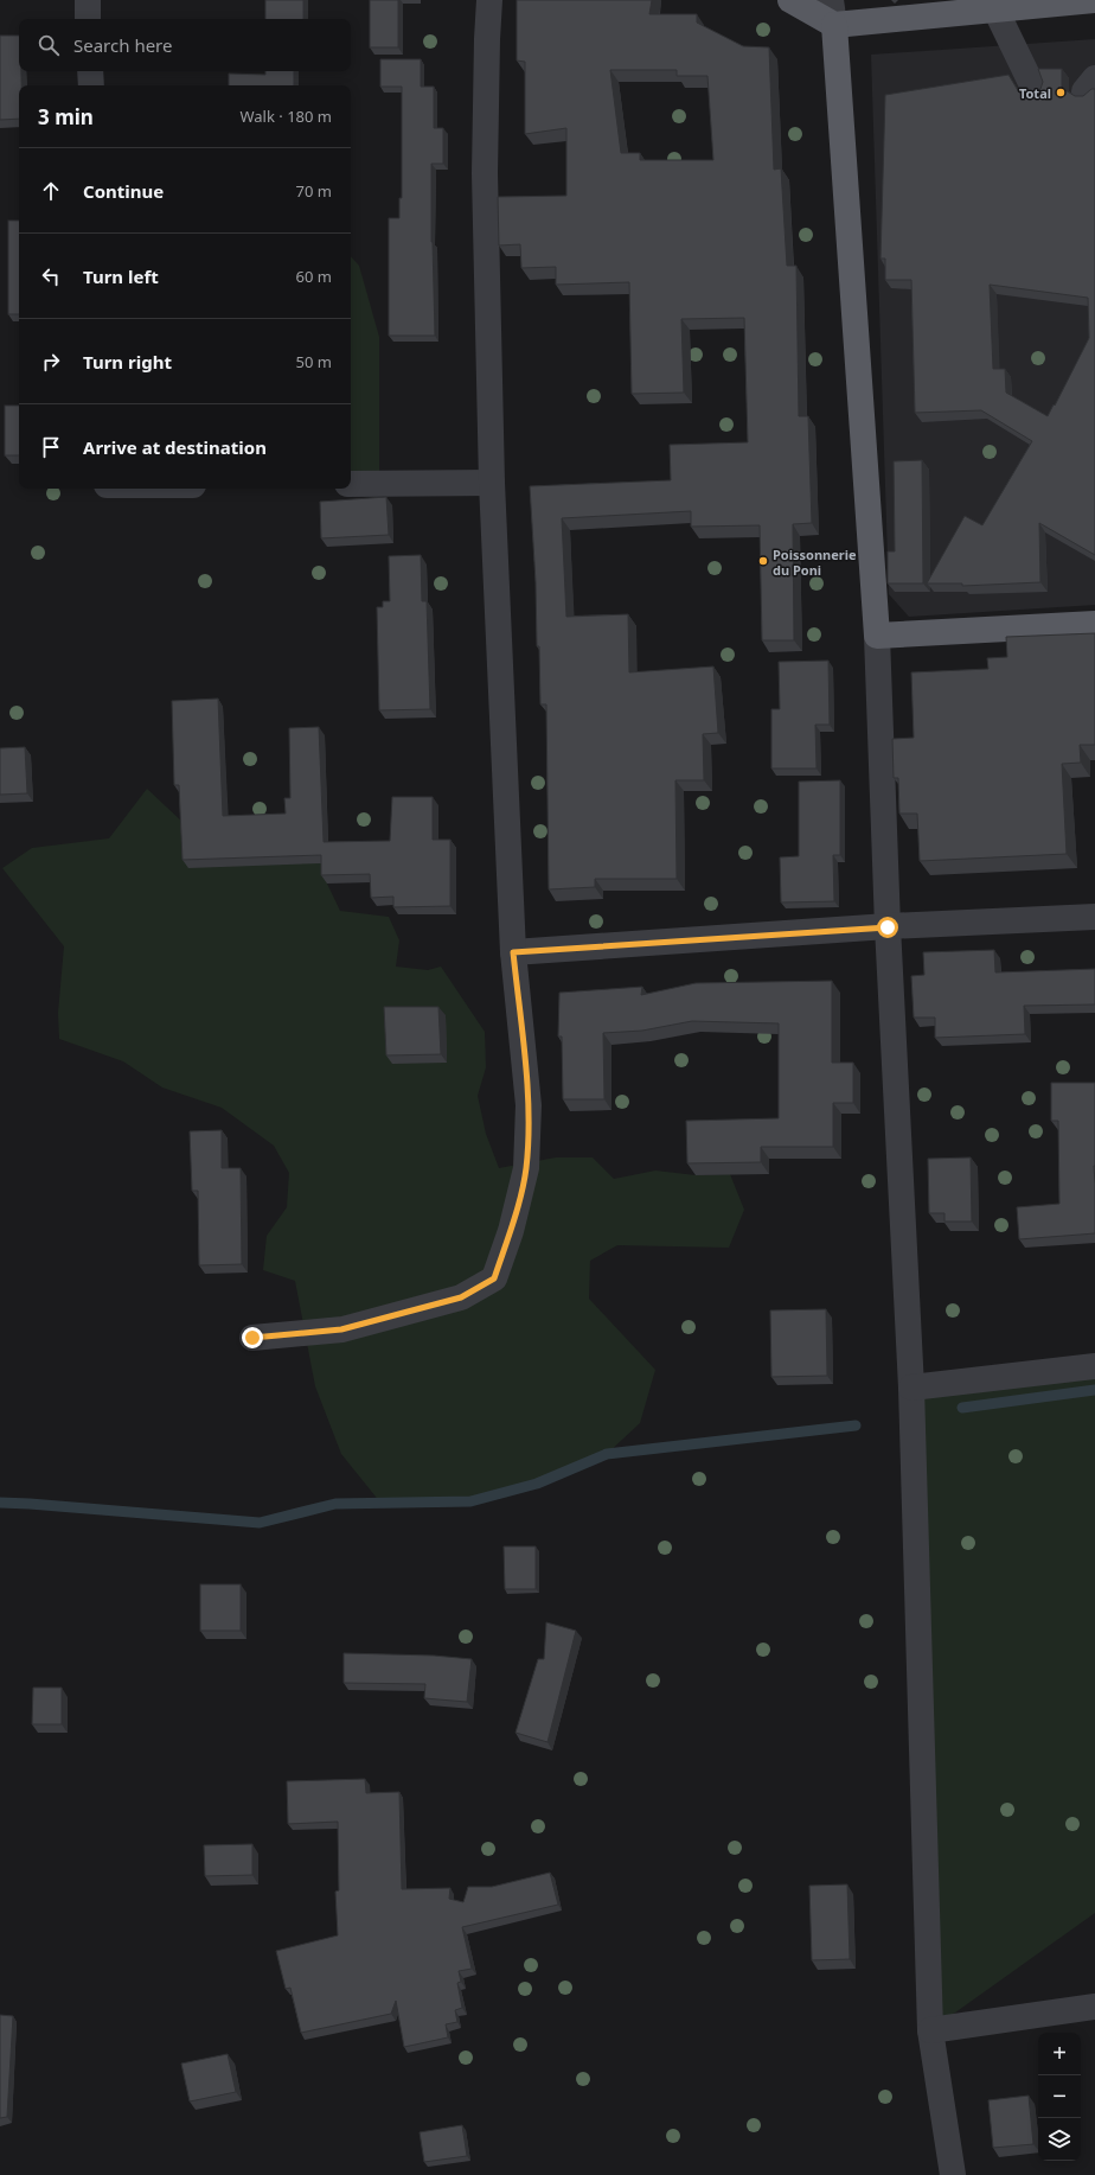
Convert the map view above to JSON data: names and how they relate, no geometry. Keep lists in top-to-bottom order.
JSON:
{
  "places": ["Total", "Poissonnerie du Poni"],
  "page": {
    "search": "Search here",
    "heading": ["3 min", "Walk · 180 m"],
    "list": [
      ["Continue", "70 m"],
      ["Turn left", "60 m"],
      ["Turn right", "50 m"],
      "Arrive at destination"
    ],
    "map_buttons": ["+", "−"]
  }
}
